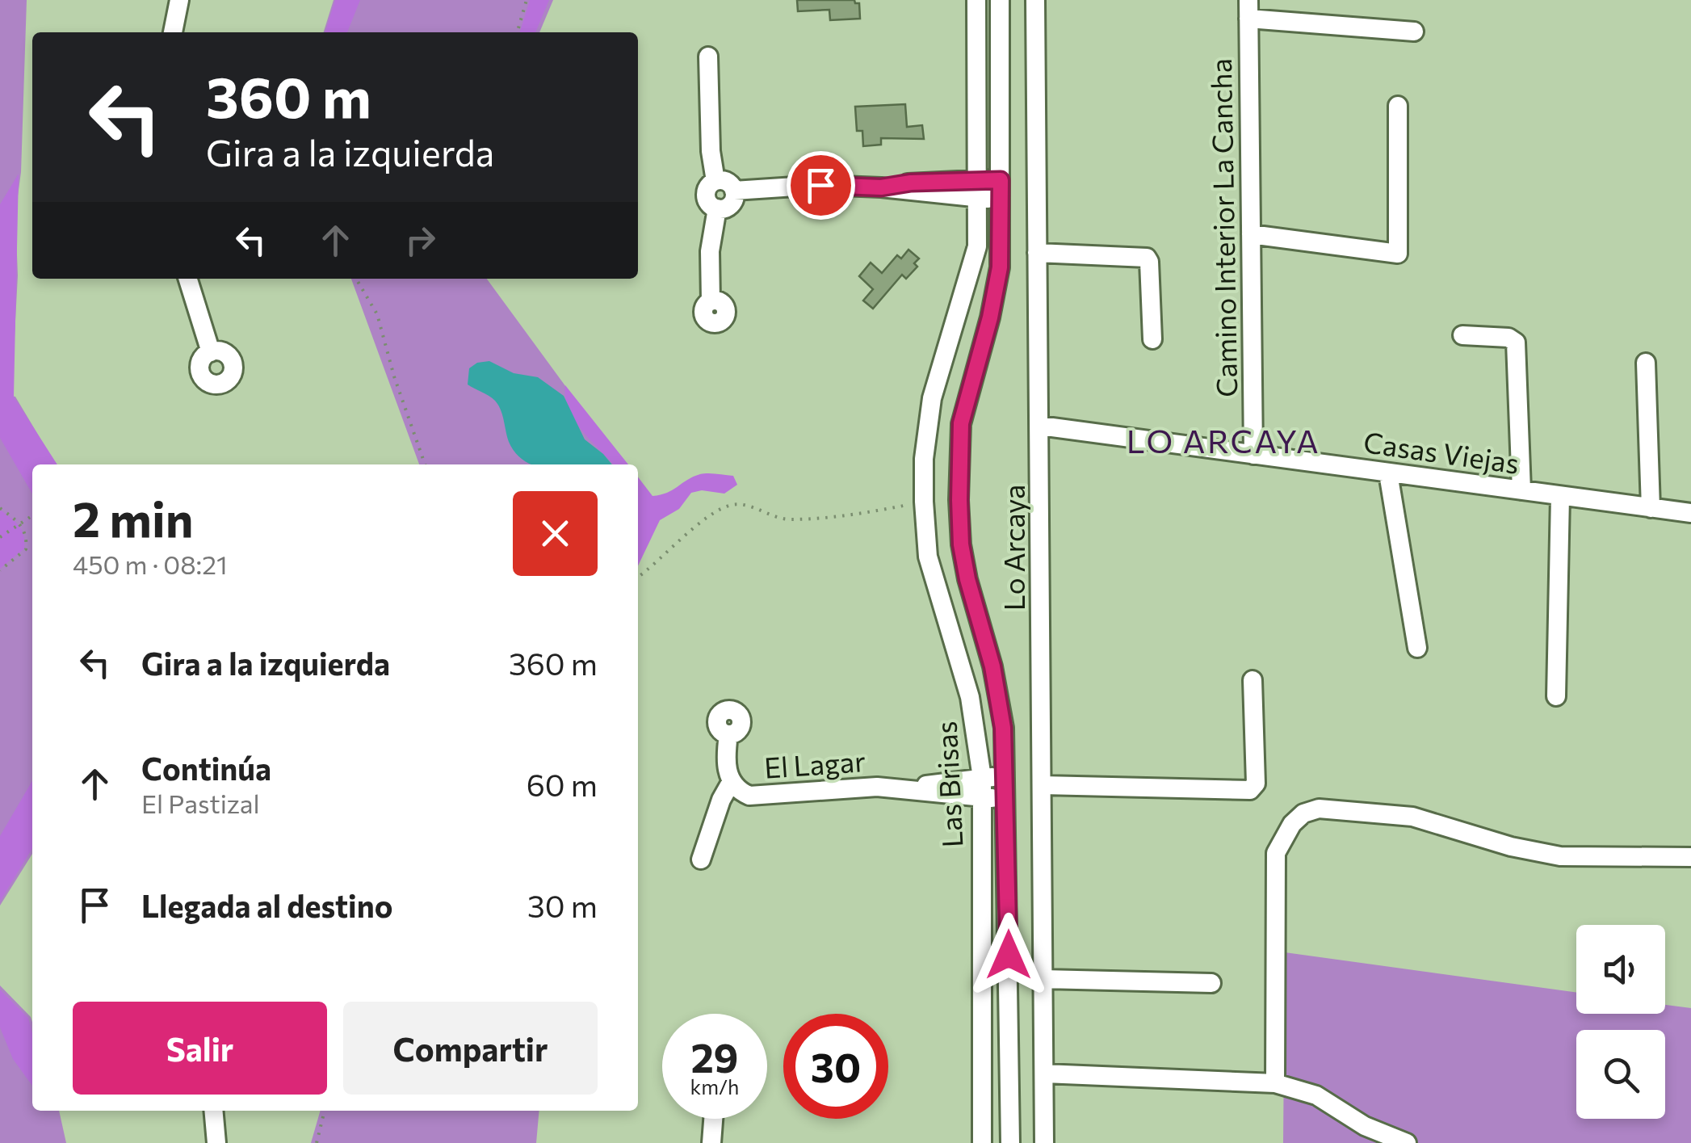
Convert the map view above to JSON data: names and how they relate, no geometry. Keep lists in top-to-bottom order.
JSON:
{
  "streets": {
    "street": [
      "Camino Interior La Cancha",
      "Casas Viejas",
      "Lo Arcaya",
      "El Lagar",
      "Las Brisas"
    ]
  },
  "crossings": [
    ["Camino Interior La Cancha", "Casas Viejas"],
    ["Casas Viejas", "Lo Arcaya"]
  ],
  "districts": ["LO ARCAYA"],
  "page": {
    "turn": ["360 m", "Gira a la izquierda"],
    "heading": ["2 min", "450 m · 08:21"],
    "list": [
      {
        "name": "Gira a la izquierda",
        "value": "360 m"
      },
      {
        "name": "Continúa",
        "note": "El Pastizal",
        "value": "60 m"
      },
      {
        "name": "Llegada al destino",
        "value": "30 m"
      }
    ],
    "buttons": ["Salir", "Compartir"],
    "speed": "29 km/h",
    "limit": "30"
  }
}
